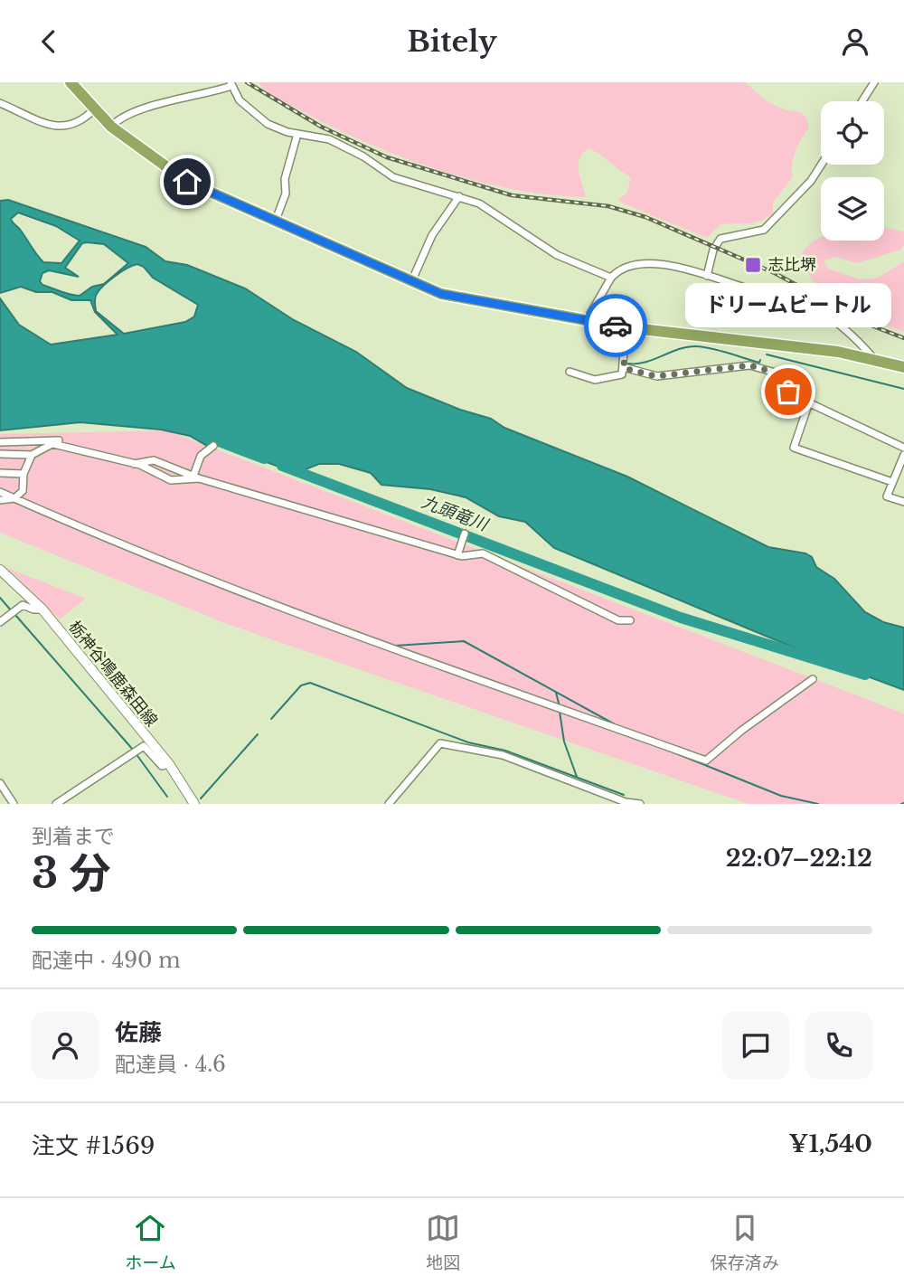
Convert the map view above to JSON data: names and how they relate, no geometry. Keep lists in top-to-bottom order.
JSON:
{
  "streets": {
    "main road": ["栃神谷鳴鹿森田線"]
  },
  "water": ["九頭竜川"],
  "places": {
    "transit": ["志比堺"],
    "other": ["ドリームビートル"]
  },
  "page": {
    "header": "Bitely",
    "bubble": "ドリームビートル",
    "heading": ["3 分", "到着まで", "22:07–22:12"],
    "panel": [
      "佐藤",
      "配達員 · 4.6",
      "注文 #1569",
      "¥1,540"
    ],
    "bar": "配達中 · 490 m",
    "tabs": ["ホーム", "地図", "保存済み"]
  }
}
